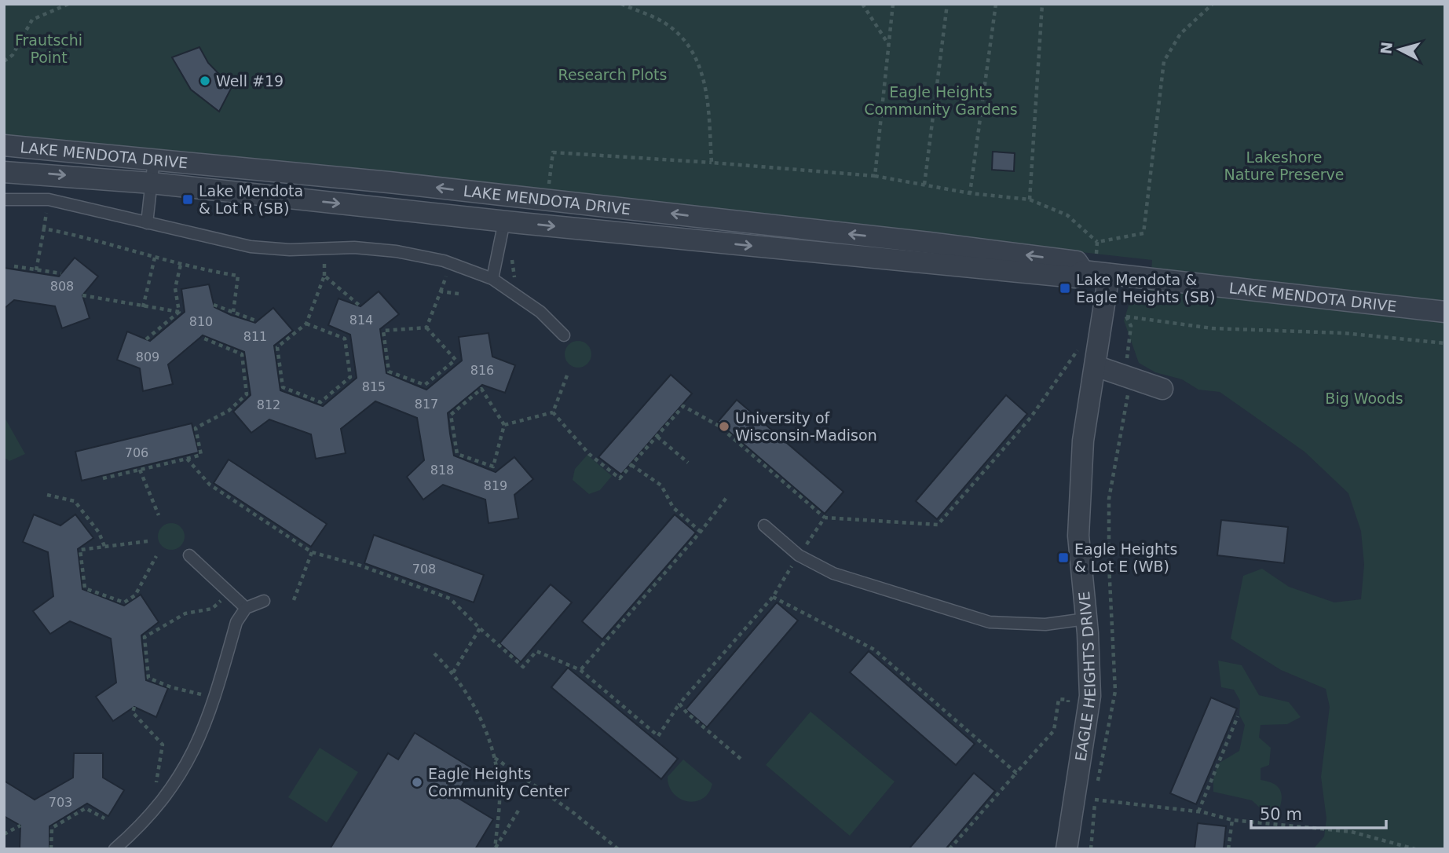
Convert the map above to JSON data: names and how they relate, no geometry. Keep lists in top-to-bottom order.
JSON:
{
  "streets": {
    "street": ["LAKE MENDOTA DRIVE", "EAGLE HEIGHTS DRIVE"]
  },
  "crossings": [
    ["LAKE MENDOTA DRIVE", "EAGLE HEIGHTS DRIVE"]
  ],
  "parks": [
    "Frautschi Point",
    "Research Plots",
    "Eagle Heights Community Gardens",
    "Lakeshore Nature Preserve",
    "Big Woods"
  ],
  "places": {
    "other": ["Well #19", "University of Wisconsin-Madison", "Eagle Heights Community Center"],
    "transit": ["Lake Mendota & Lot R (SB)", "Lake Mendota & Eagle Heights (SB)", "Eagle Heights & Lot E (WB)"]
  },
  "house_numbers": [
    "808",
    "814",
    "810",
    "811",
    "809",
    "816",
    "815",
    "817",
    "812",
    "706",
    "818",
    "819",
    "708",
    "703"
  ],
  "scale_bar": "50 m",
  "north": "left"
}
